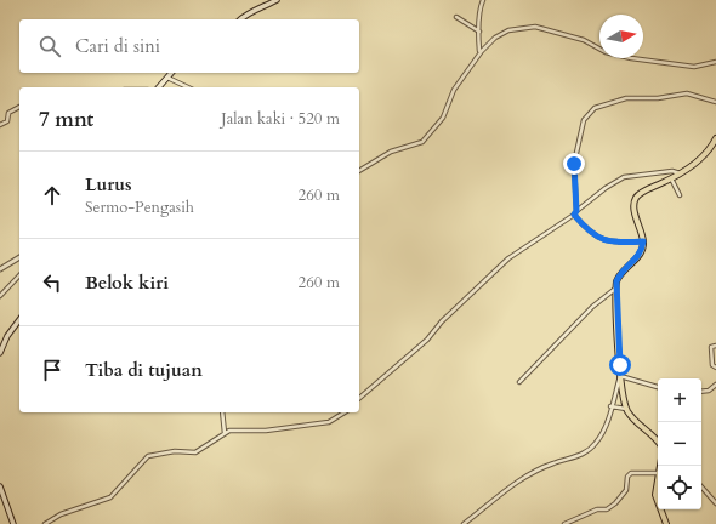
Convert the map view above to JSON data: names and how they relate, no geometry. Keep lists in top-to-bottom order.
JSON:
{
  "north": "right",
  "page": {
    "search": "Cari di sini",
    "heading": ["7 mnt", "Jalan kaki · 520 m"],
    "list": [
      ["Lurus", "Sermo-Pengasih", "260 m"],
      ["Belok kiri", "260 m"],
      "Tiba di tujuan"
    ],
    "map_buttons": ["+", "−"]
  }
}
